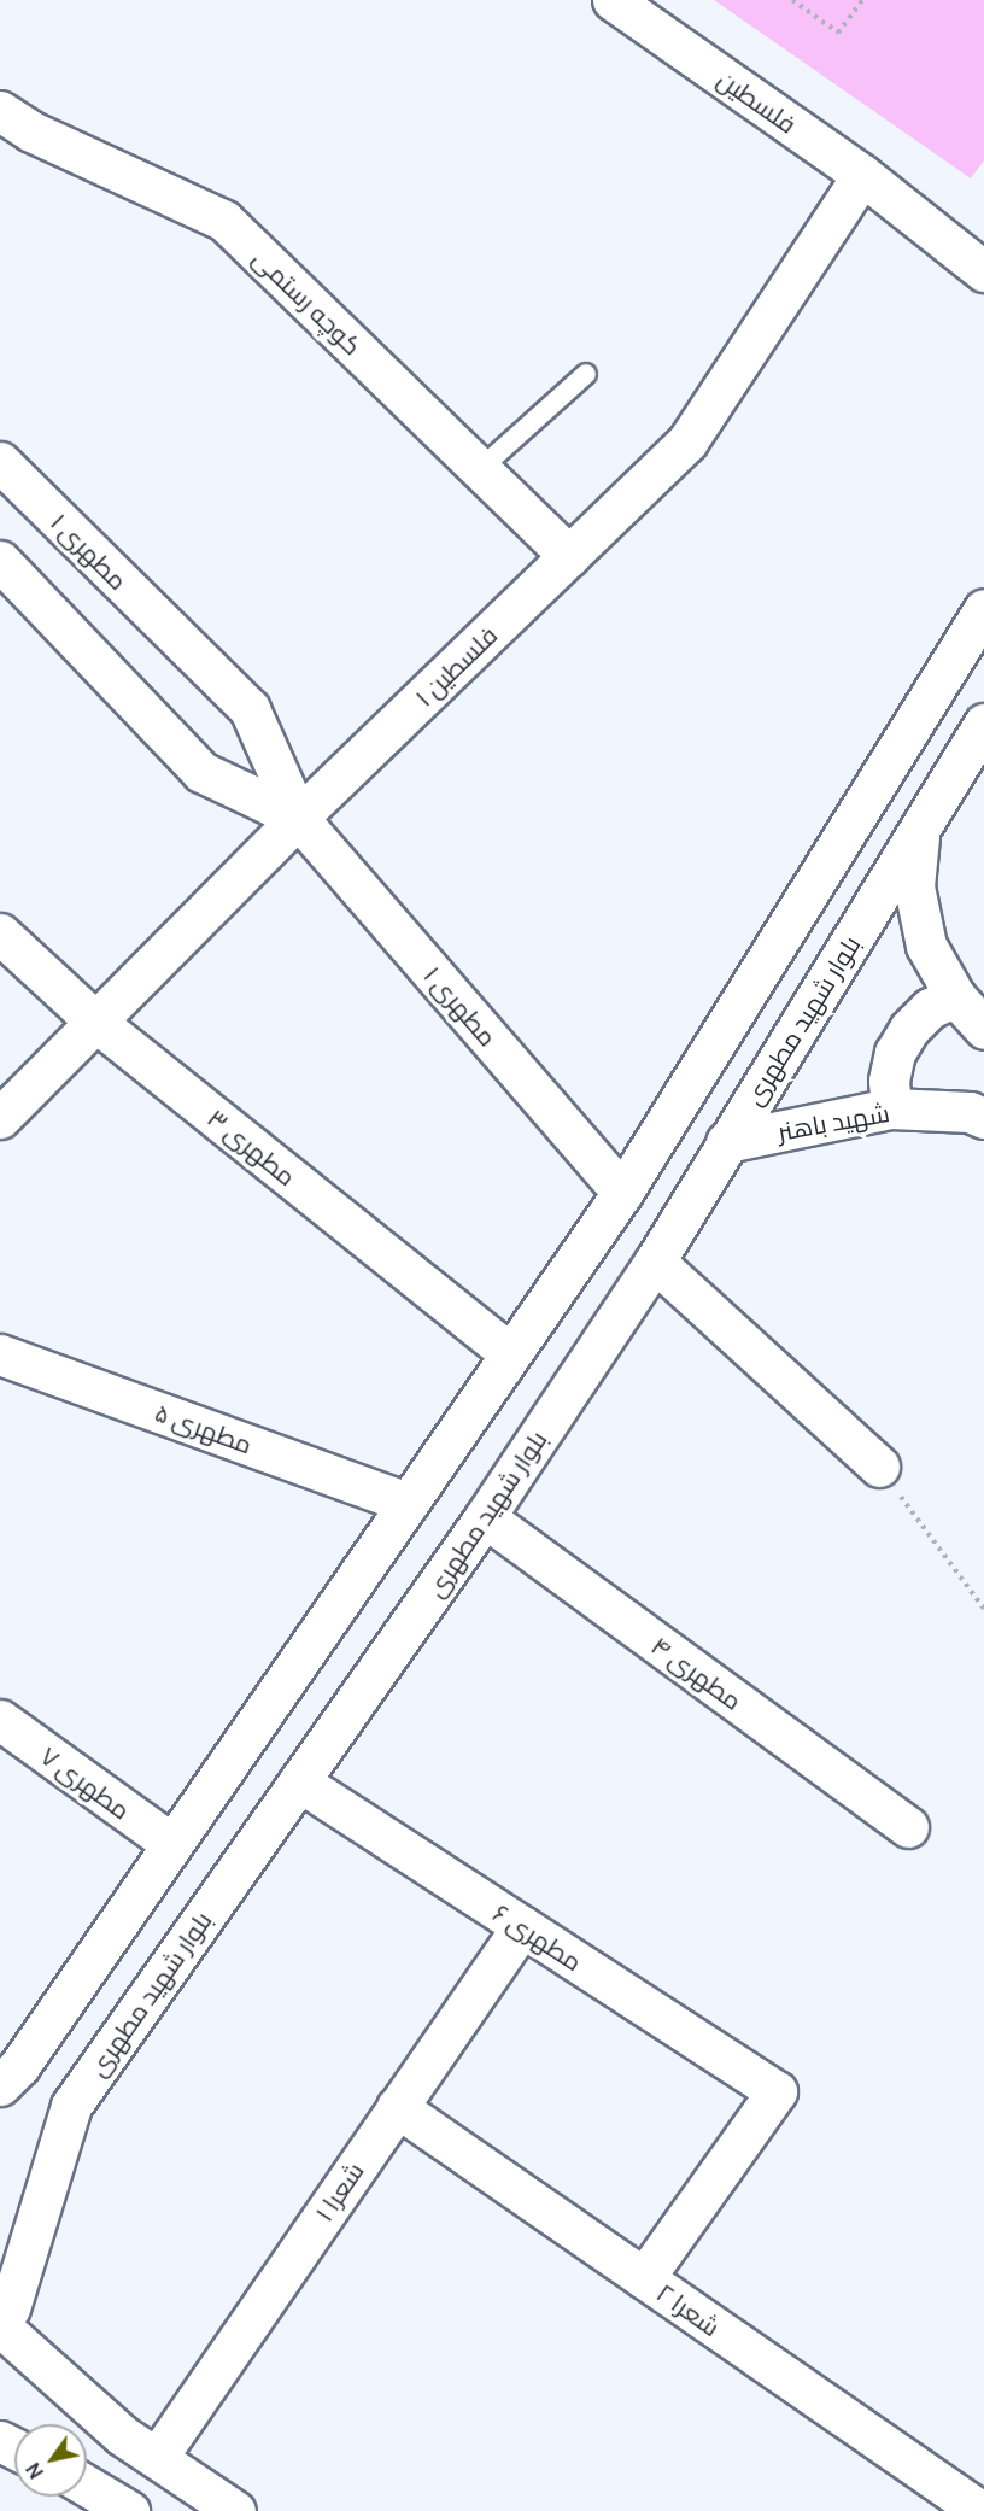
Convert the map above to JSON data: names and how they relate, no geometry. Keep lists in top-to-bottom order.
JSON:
{
  "streets": {
    "street": [
      "فلسطین",
      "کوچه رستمی",
      "مطهری ۱",
      "فلسطین ۱",
      "بلوار شهید مطهری",
      "شهید باهنر",
      "مطهری ۳",
      "مطهری ۵",
      "مطهری ۴",
      "مطهری ۷",
      "مطهری ۶",
      "شعرا ۱",
      "شعرا ۲"
    ]
  },
  "crossings": [
    ["فلسطین", "فلسطین ۱"],
    ["کوچه رستمی", "فلسطین ۱"],
    ["مطهری ۱", "فلسطین ۱"],
    ["فلسطین ۱", "مطهری ۳"],
    ["بلوار شهید مطهری", "شهید باهنر"],
    ["بلوار شهید مطهری", "مطهری ۴"],
    ["بلوار شهید مطهری", "مطهری ۶"],
    ["مطهری ۶", "شعرا ۱"],
    ["مطهری ۶", "شعرا ۲"],
    ["شعرا ۱", "شعرا ۲"]
  ],
  "north": "bottom left"
}
